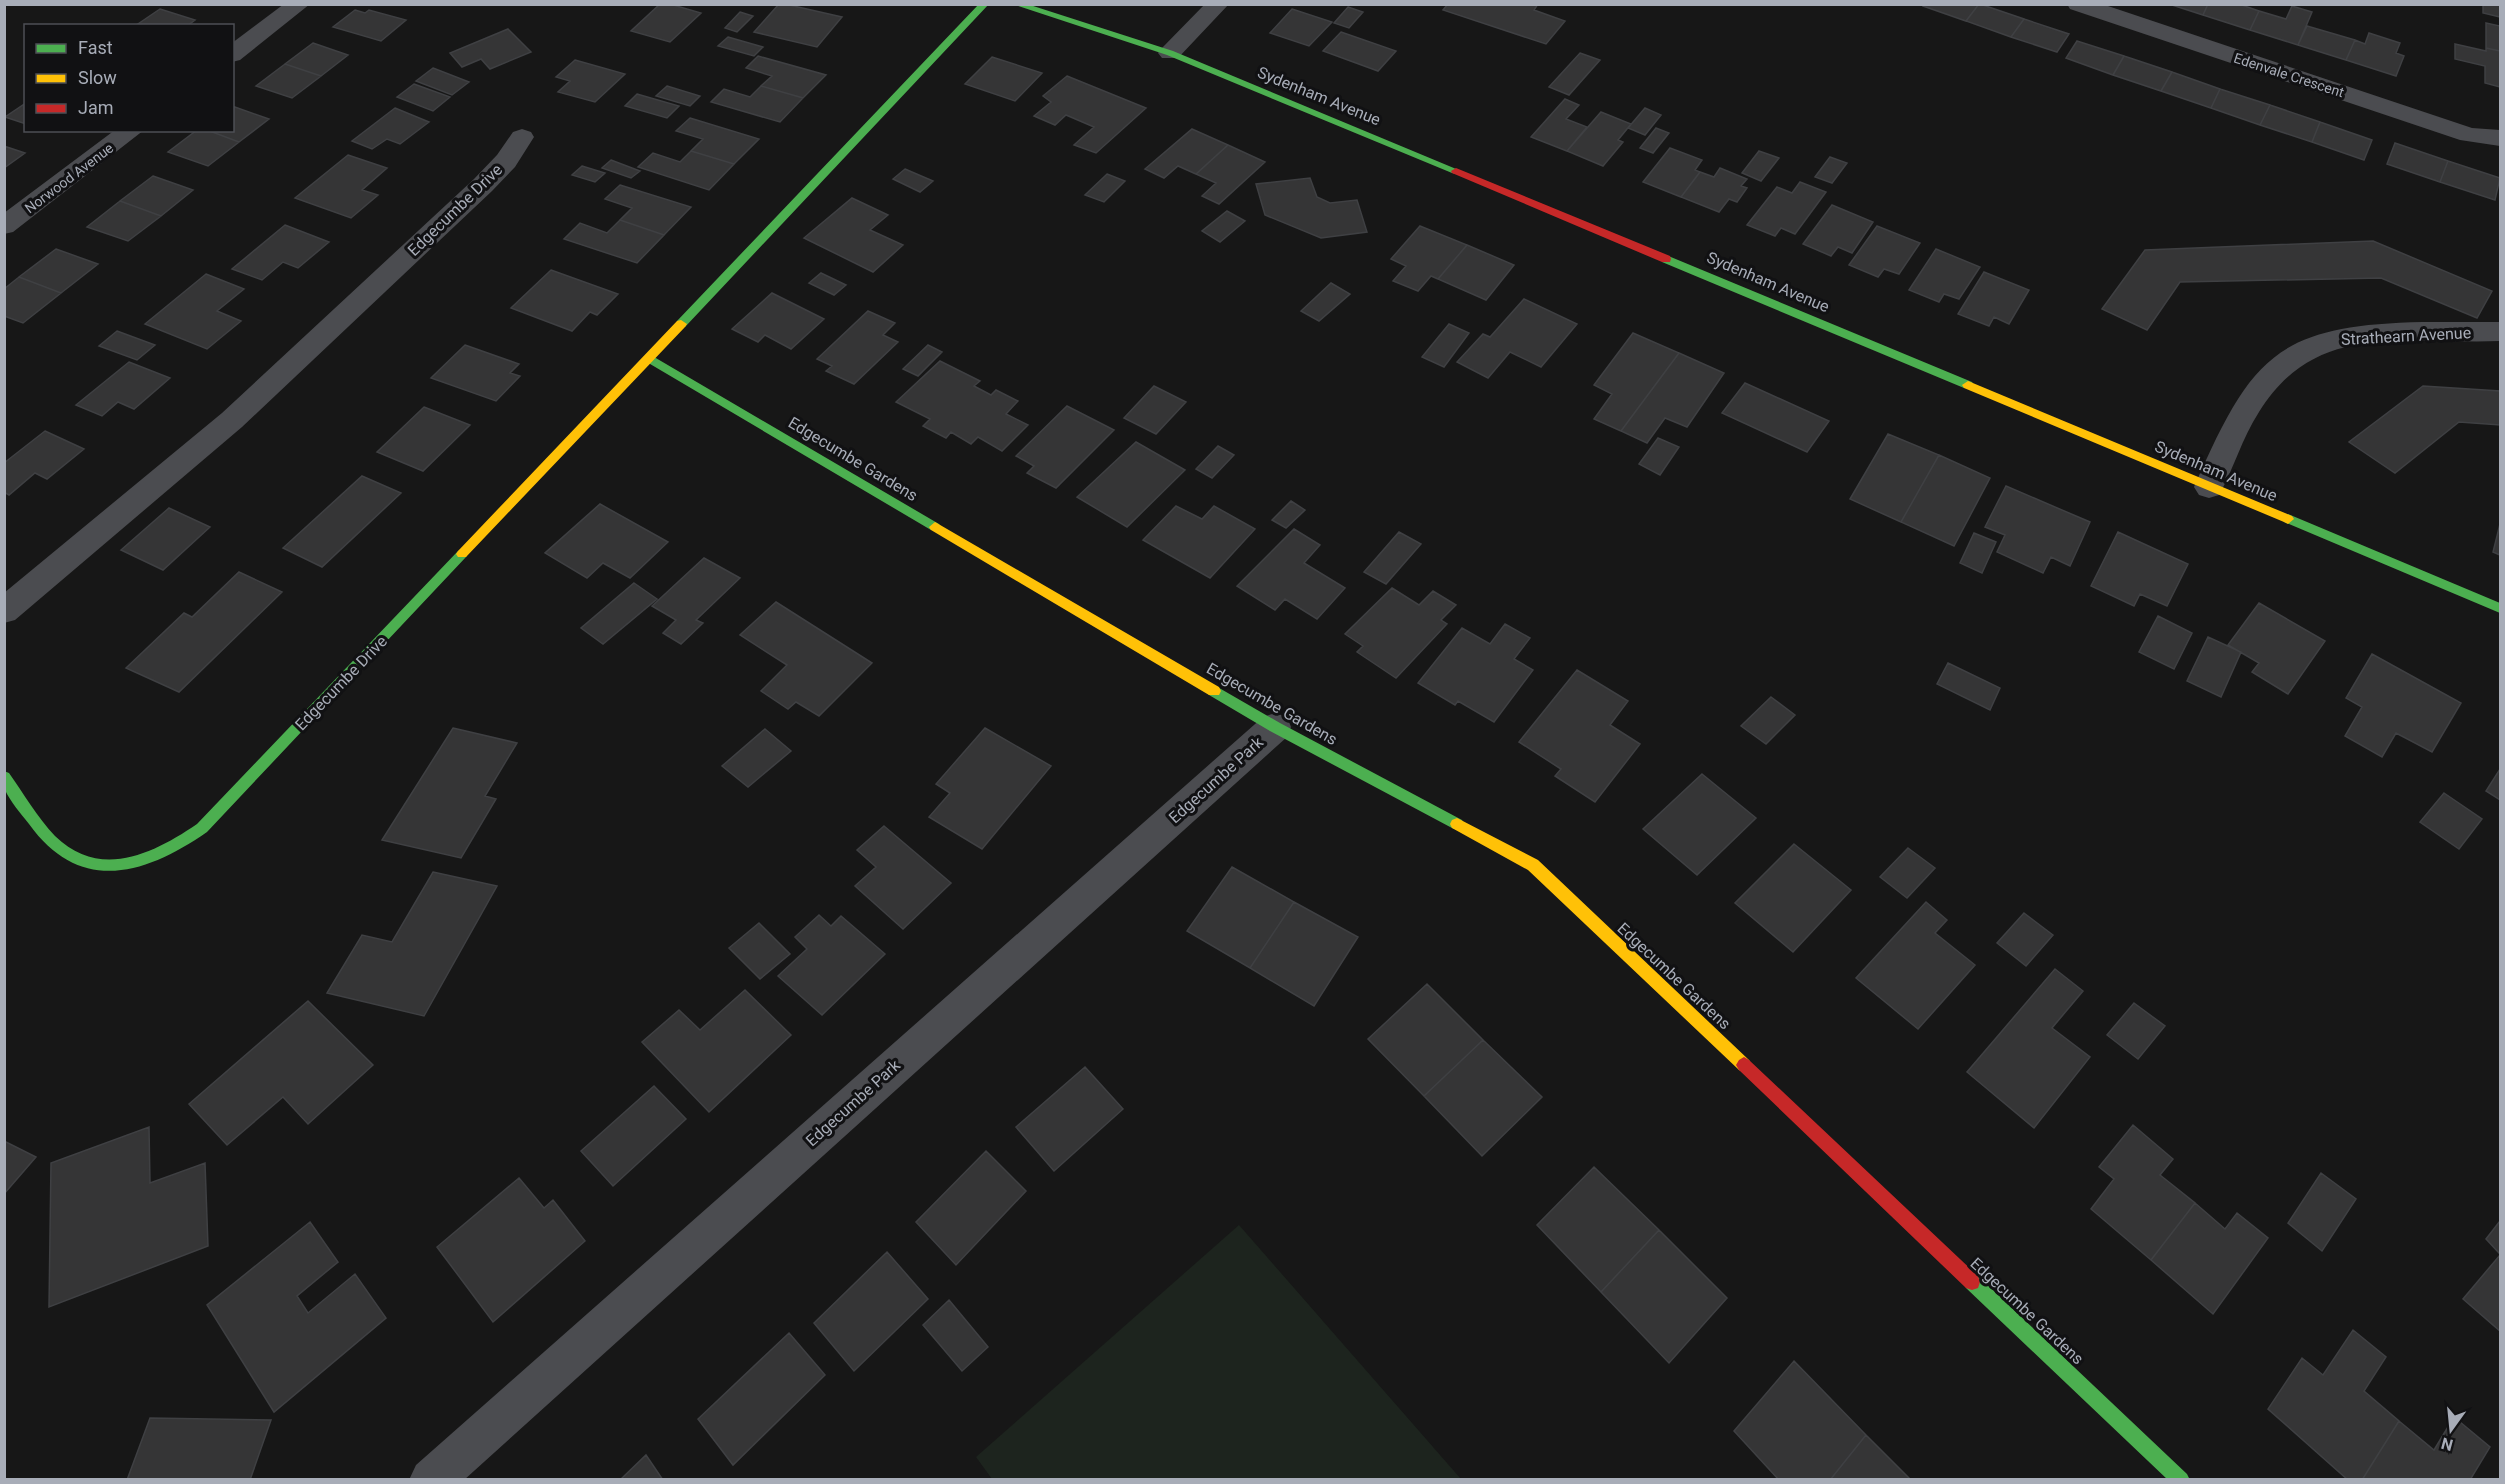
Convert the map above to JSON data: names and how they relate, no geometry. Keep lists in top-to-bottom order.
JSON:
{
  "streets": {
    "street": [
      "Edenvale Crescent",
      "Sydenham Avenue",
      "Norwood Avenue",
      "Edgecumbe Drive",
      "Strathearn Avenue",
      "Edgecumbe Gardens",
      "Edgecumbe Park"
    ]
  },
  "crossings": [
    ["Sydenham Avenue", "Strathearn Avenue"],
    ["Edgecumbe Drive", "Edgecumbe Gardens"],
    ["Edgecumbe Gardens", "Edgecumbe Park"]
  ],
  "legend": ["Fast", "Slow", "Jam"],
  "north": "bottom"
}
